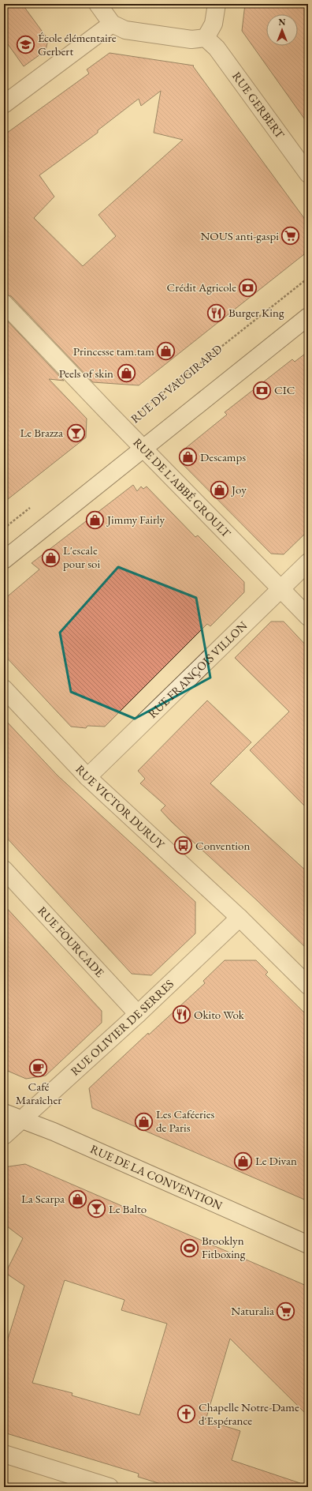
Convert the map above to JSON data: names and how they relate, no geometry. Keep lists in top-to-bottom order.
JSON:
{
  "streets": {
    "street": [
      "RUE GERBERT",
      "RUE DE L'ABBÉ GROULT",
      "RUE FRANÇOIS VILLON",
      "RUE VICTOR DURUY",
      "RUE FOURCADE",
      "RUE OLIVIER DE SERRES",
      "RUE DE LA CONVENTION"
    ],
    "path": ["RUE DE VAUGIRARD"]
  },
  "crossings": [
    ["RUE DE VAUGIRARD", "RUE DE L'ABBÉ GROULT"],
    ["RUE DE L'ABBÉ GROULT", "RUE FRANÇOIS VILLON"],
    ["RUE FRANÇOIS VILLON", "RUE VICTOR DURUY"],
    ["RUE VICTOR DURUY", "RUE OLIVIER DE SERRES"],
    ["RUE FOURCADE", "RUE OLIVIER DE SERRES"],
    ["RUE OLIVIER DE SERRES", "RUE DE LA CONVENTION"]
  ],
  "places": {
    "school or university": ["École élémentaire Gerbert"],
    "supermarket": ["NOUS anti-gaspi", "Naturalia"],
    "bank": ["Crédit Agricole", "CIC"],
    "restaurant": ["Burger King", "Okito Wok"],
    "shop": [
      "Princesse tam.tam",
      "Peels of skin",
      "Descamps",
      "Joy",
      "Jimmy Fairly",
      "L'escale pour soi",
      "Les Caféeries de Paris",
      "Le Divan",
      "La Scarpa"
    ],
    "bar": ["Le Brazza", "Le Balto"],
    "bus stop": ["Convention"],
    "cafe": ["Café Maraîcher"],
    "sports": ["Brooklyn Fitboxing"],
    "church": ["Chapelle Notre-Dame d'Espérance"]
  },
  "north": "top"
}
